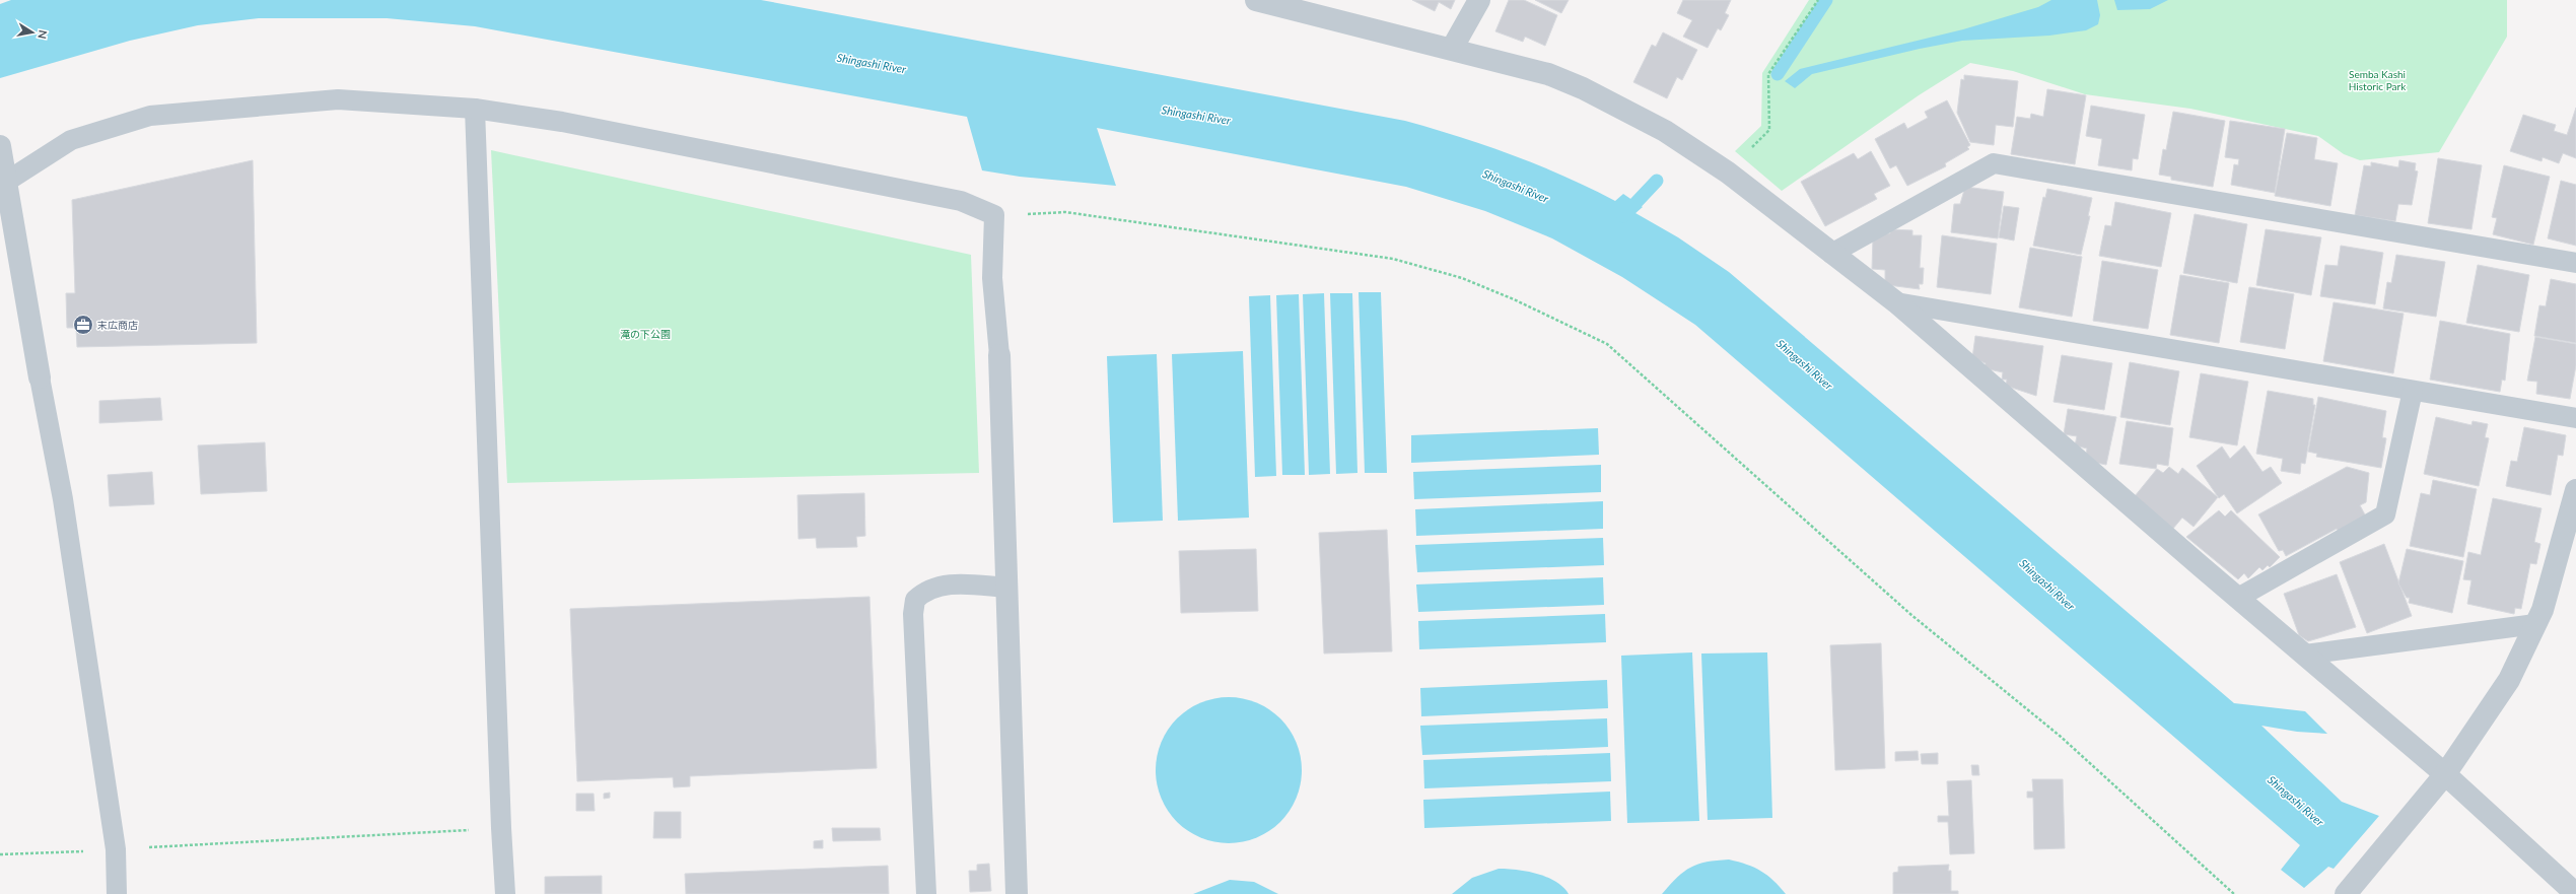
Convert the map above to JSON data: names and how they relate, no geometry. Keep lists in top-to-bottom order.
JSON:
{
  "water": ["Shingashi River"],
  "parks": ["Semba Kashi Historic Park", "滝の下公園"],
  "places": {
    "office": ["末広商店"]
  },
  "north": "right"
}
